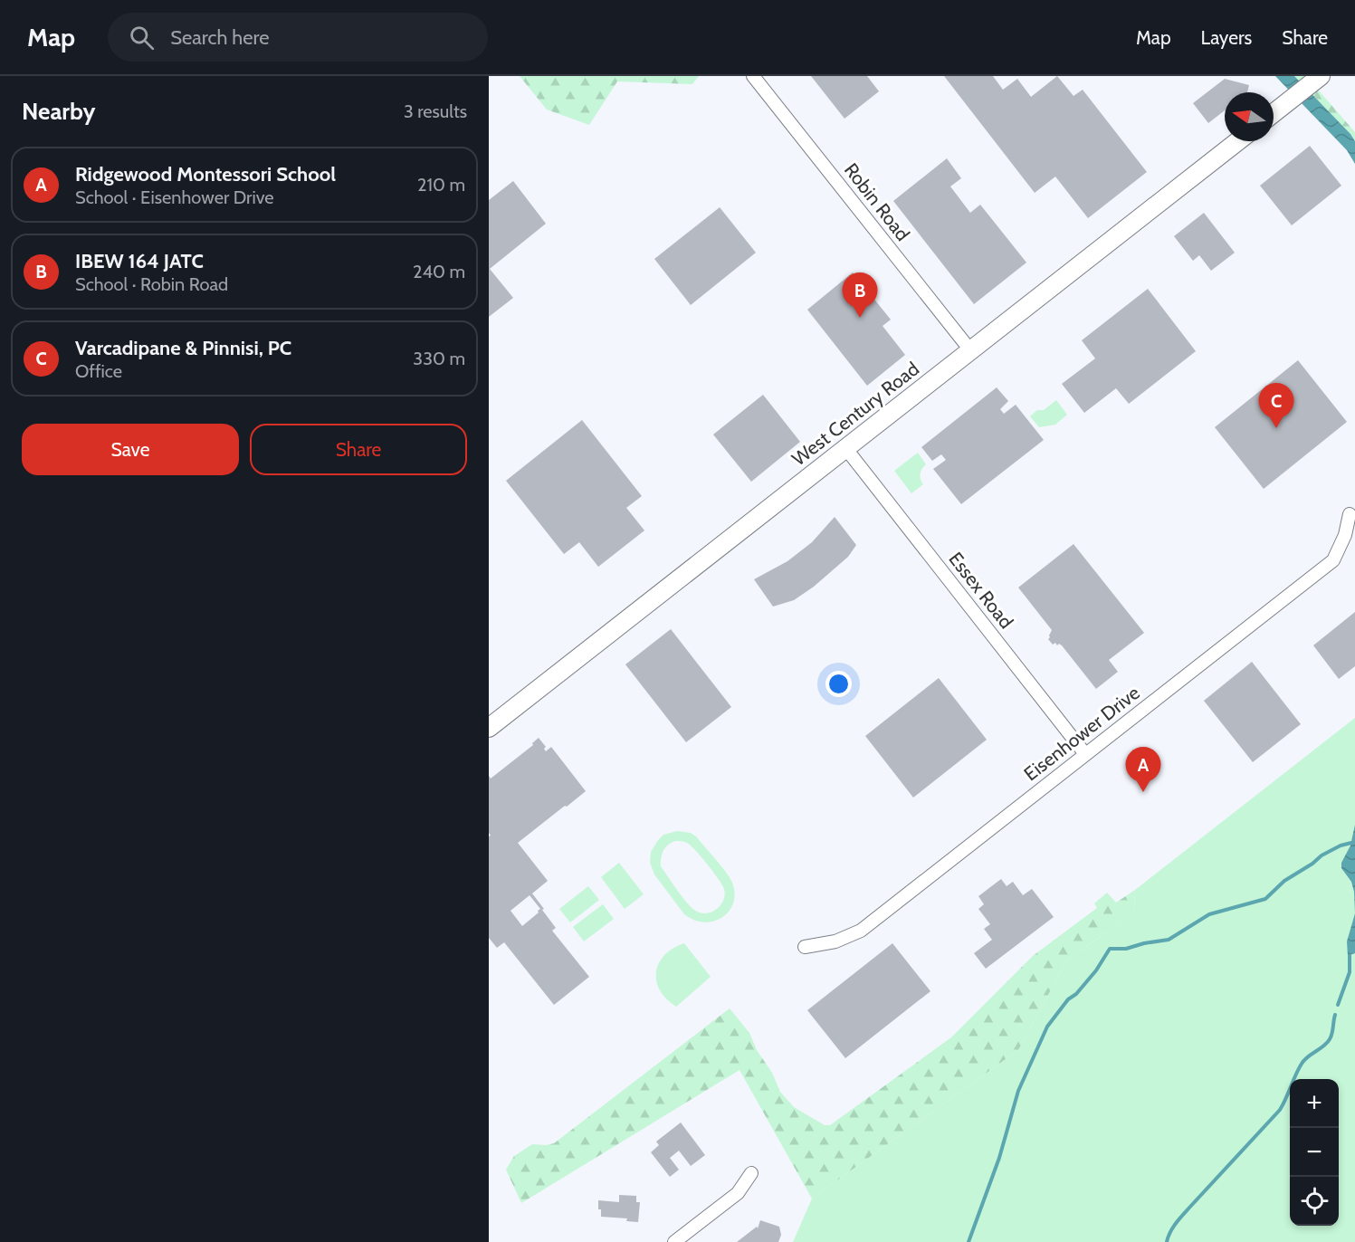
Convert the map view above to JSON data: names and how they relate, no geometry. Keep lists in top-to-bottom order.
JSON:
{
  "streets": {
    "main road": ["West Century Road"],
    "street": ["Robin Road", "Essex Road", "Eisenhower Drive"]
  },
  "crossings": [
    ["Robin Road", "West Century Road"],
    ["West Century Road", "Essex Road"],
    ["Essex Road", "Eisenhower Drive"]
  ],
  "north": "left",
  "page": {
    "header": "Map",
    "search": "Search here",
    "nav": ["Map", "Layers", "Share"],
    "heading": ["Nearby", "3 results"],
    "list": [
      {
        "mark": "A",
        "name": "Ridgewood Montessori School",
        "note": "School · Eisenhower Drive",
        "value": "210 m"
      },
      {
        "mark": "B",
        "name": "IBEW 164 JATC",
        "note": "School · Robin Road",
        "value": "240 m"
      },
      {
        "mark": "C",
        "name": "Varcadipane & Pinnisi, PC",
        "note": "Office",
        "value": "330 m"
      }
    ],
    "pins": ["B", "C", "A"],
    "buttons": ["Save", "Share"],
    "map_buttons": ["+", "−"]
  }
}
